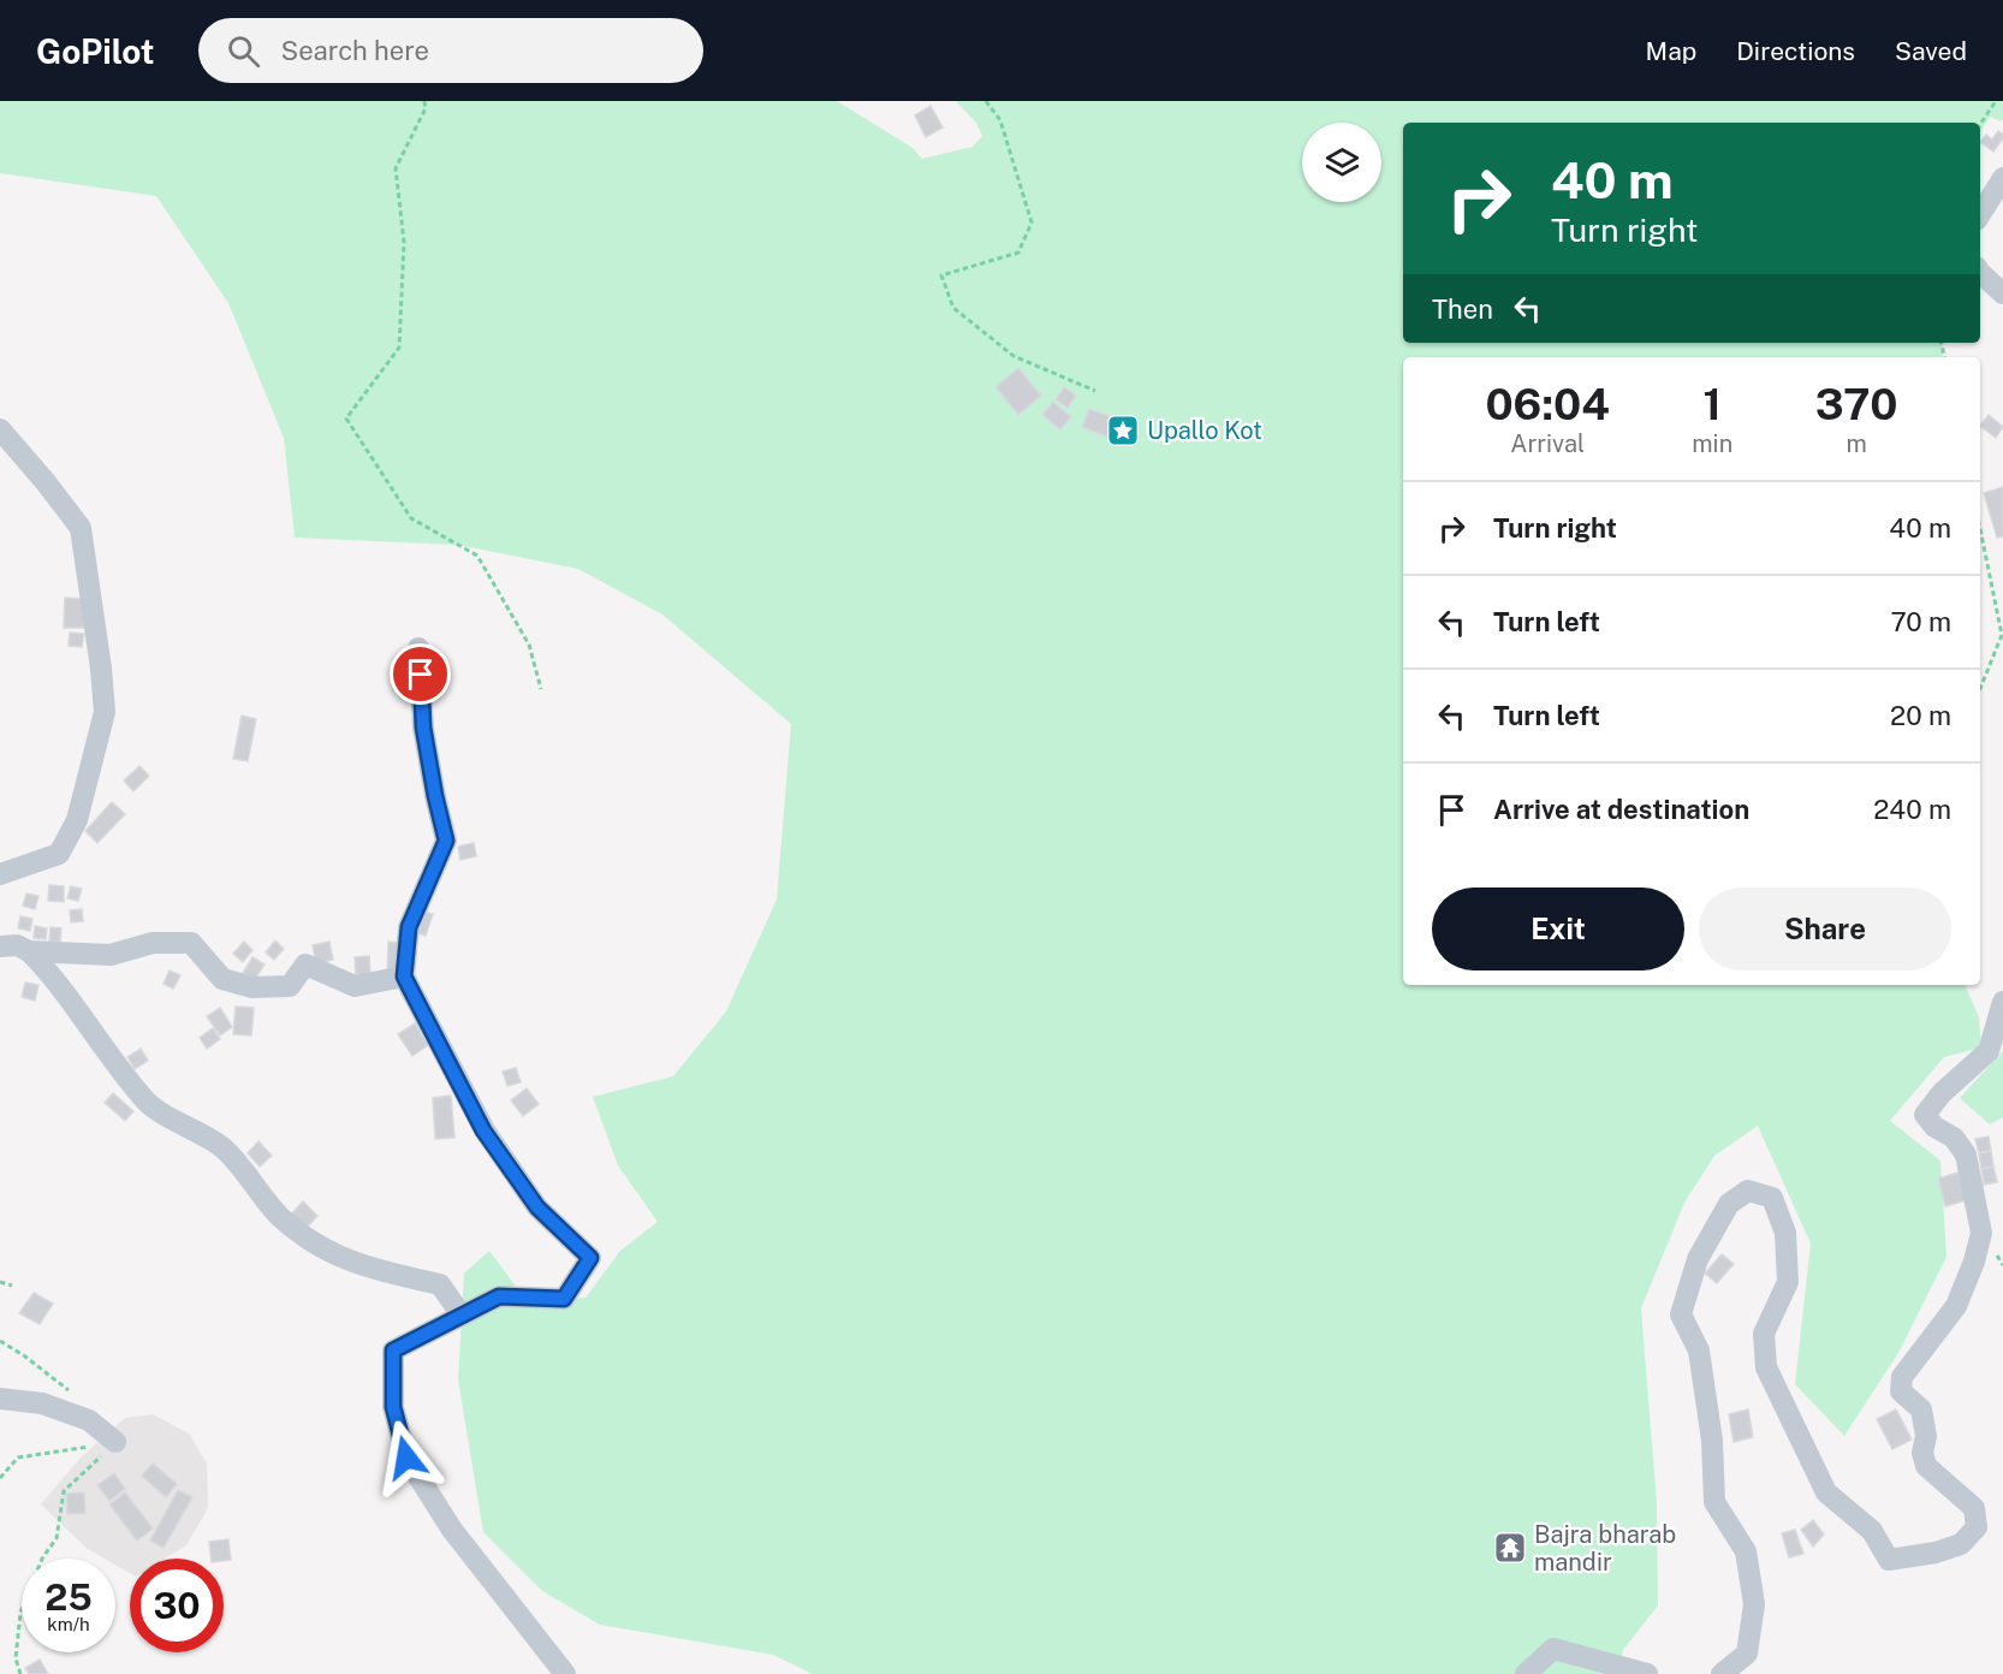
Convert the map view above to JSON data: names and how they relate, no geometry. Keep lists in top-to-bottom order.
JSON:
{
  "places": {
    "place": ["Upallo Kot"],
    "temple": ["Bajra bharab mandir"]
  },
  "page": {
    "header": "GoPilot",
    "search": "Search here",
    "nav": ["Map", "Directions", "Saved"],
    "turn": ["40 m", "Turn right"],
    "then": "Then",
    "eta": [
      "06:04",
      "Arrival",
      "1",
      "min",
      "370",
      "m"
    ],
    "list": [
      {
        "name": "Turn right",
        "value": "40 m"
      },
      {
        "name": "Turn left",
        "value": "70 m"
      },
      {
        "name": "Turn left",
        "value": "20 m"
      },
      {
        "name": "Arrive at destination",
        "value": "240 m"
      }
    ],
    "buttons": ["Exit", "Share"],
    "speed": "25 km/h",
    "limit": "30"
  }
}
